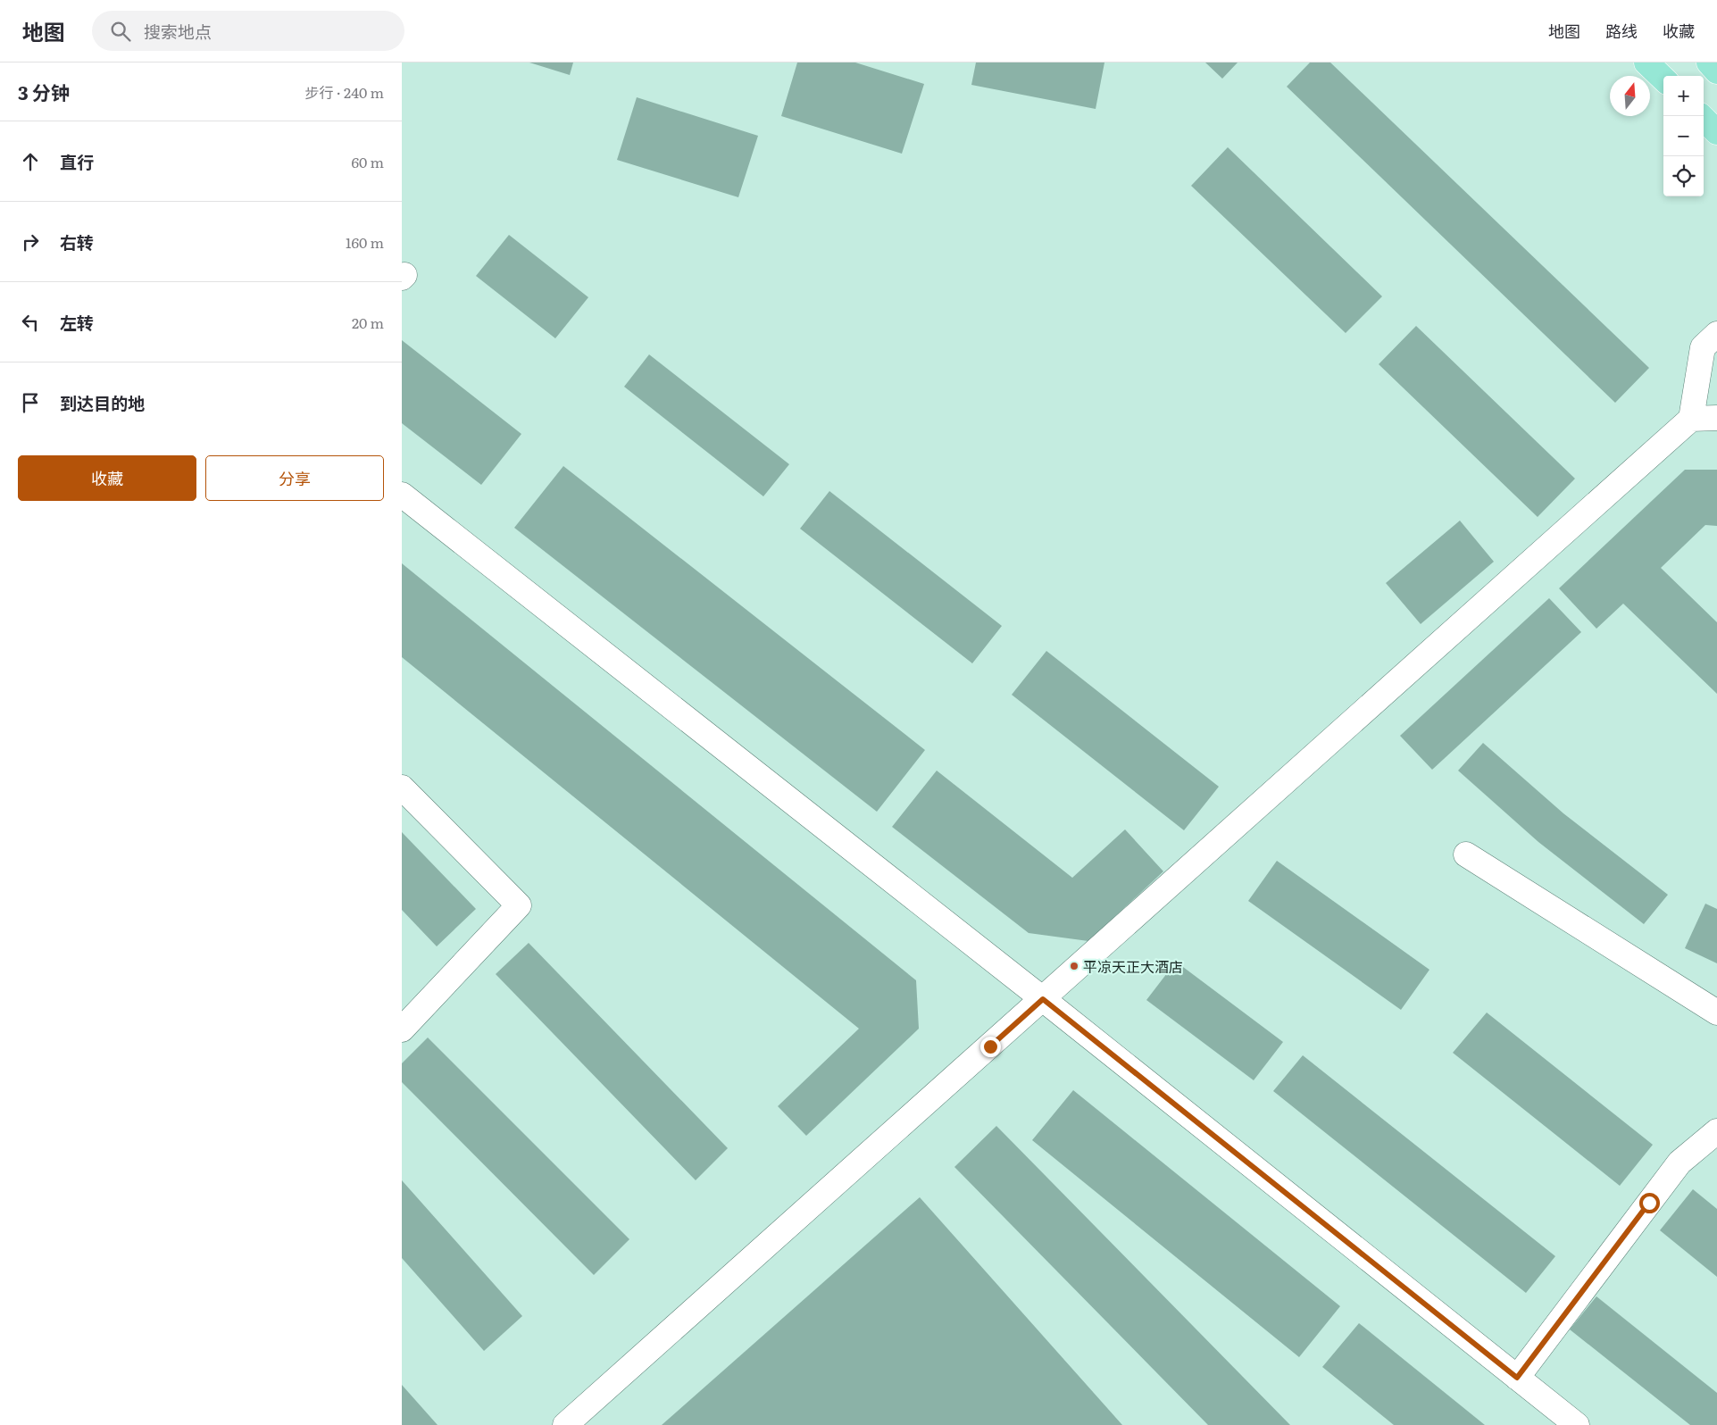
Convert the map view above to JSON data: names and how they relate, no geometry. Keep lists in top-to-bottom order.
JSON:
{
  "places": ["平凉天正大酒店"],
  "north": "top",
  "page": {
    "header": "地图",
    "search": "搜索地点",
    "nav": ["地图", "路线", "收藏"],
    "heading": ["3 分钟", "步行 · 240 m"],
    "map_buttons": ["+", "−"],
    "list": [
      ["直行", "60 m"],
      ["右转", "160 m"],
      ["左转", "20 m"],
      "到达目的地"
    ],
    "buttons": ["收藏", "分享"]
  }
}
